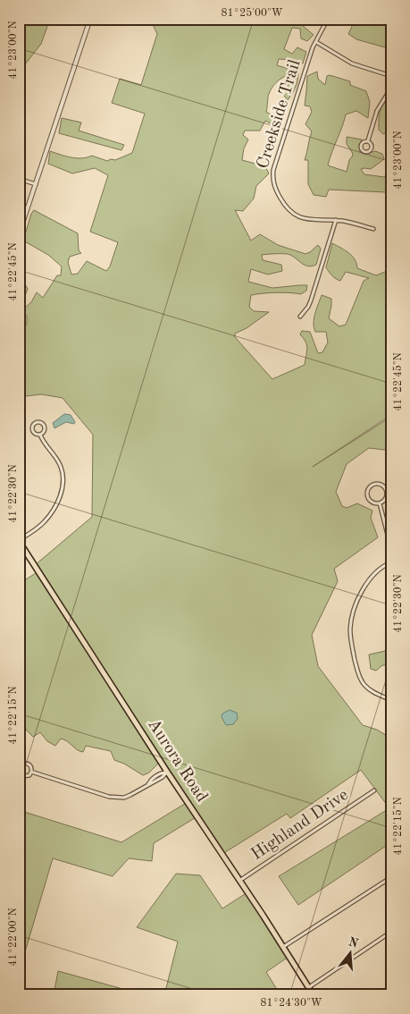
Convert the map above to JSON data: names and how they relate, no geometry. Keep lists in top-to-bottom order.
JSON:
{
  "streets": {
    "main road": ["Aurora Road"],
    "street": ["Creekside Trail", "Highland Drive"]
  },
  "crossings": [
    ["Aurora Road", "Highland Drive"]
  ],
  "north": "top",
  "coordinates": [
    "81°25'00\"W",
    "41°23'00\"N",
    "41°22'45\"N",
    "41°22'30\"N",
    "41°22'15\"N",
    "41°22'00\"N",
    "81°24'30\"W"
  ]
}
